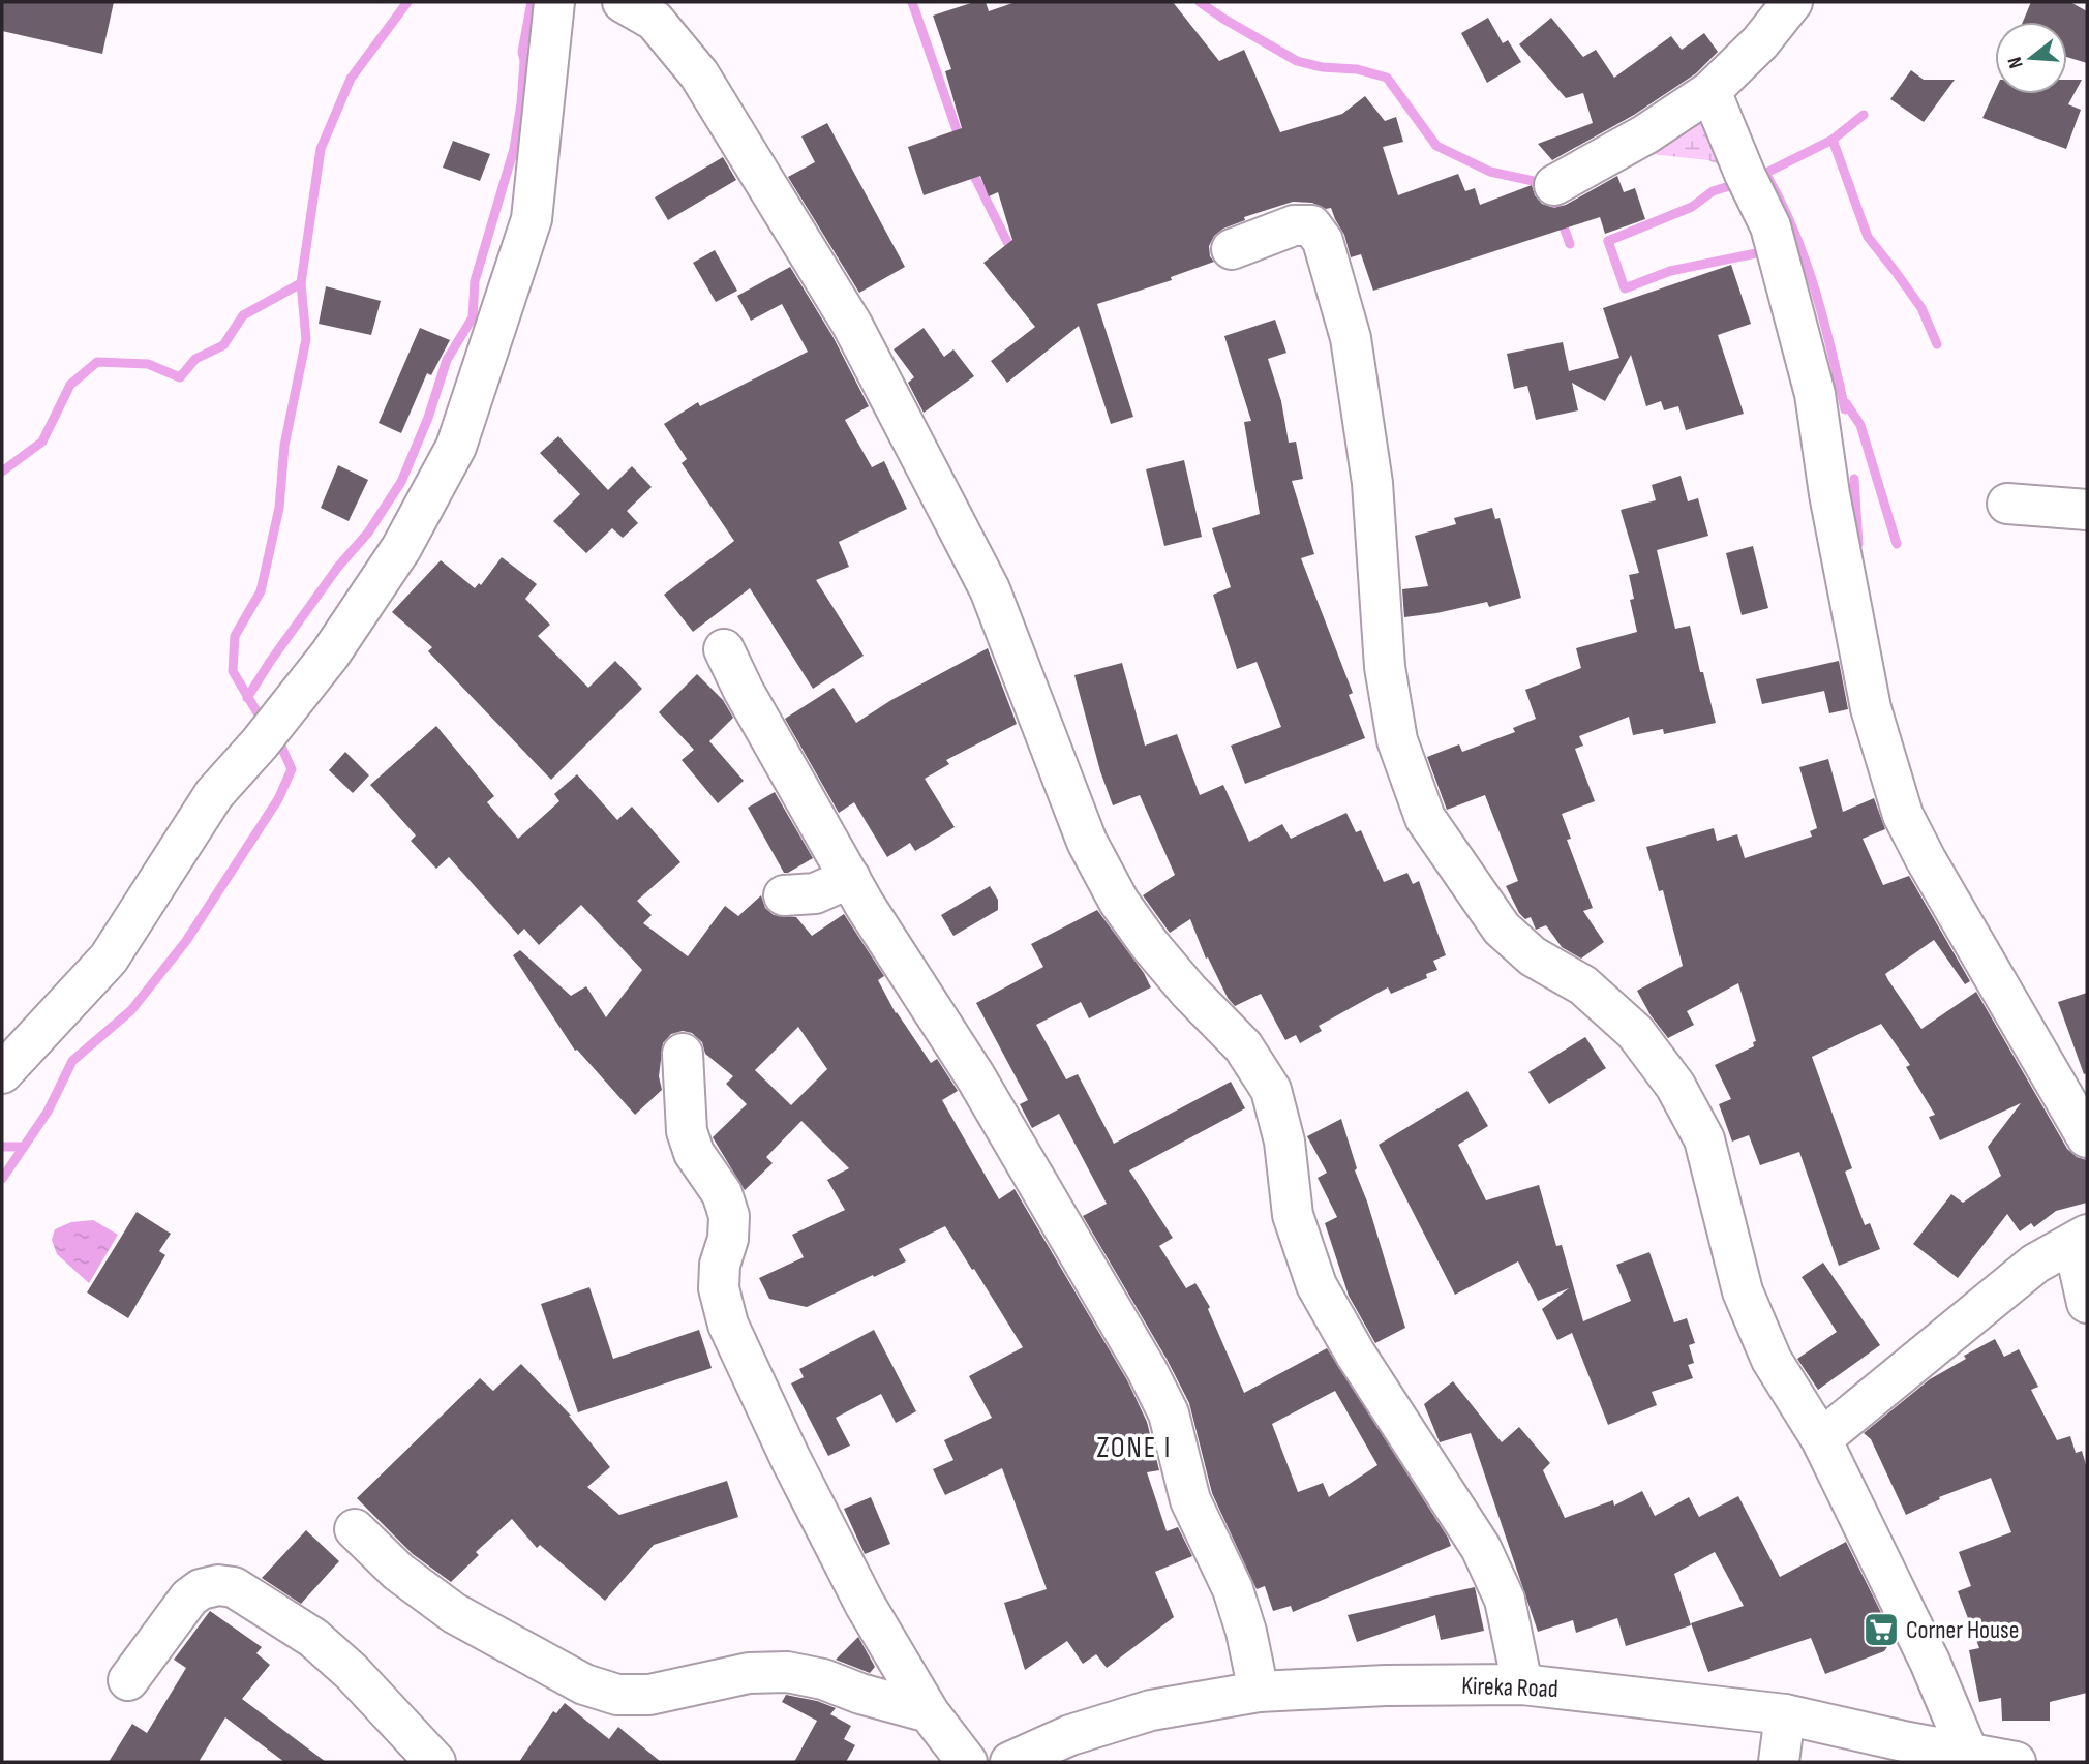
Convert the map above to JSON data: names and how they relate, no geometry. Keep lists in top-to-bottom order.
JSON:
{
  "streets": {
    "street": ["Kireka Road"]
  },
  "districts": ["ZONE I"],
  "places": {
    "supermarket": ["Corner House"]
  },
  "north": "left"
}
